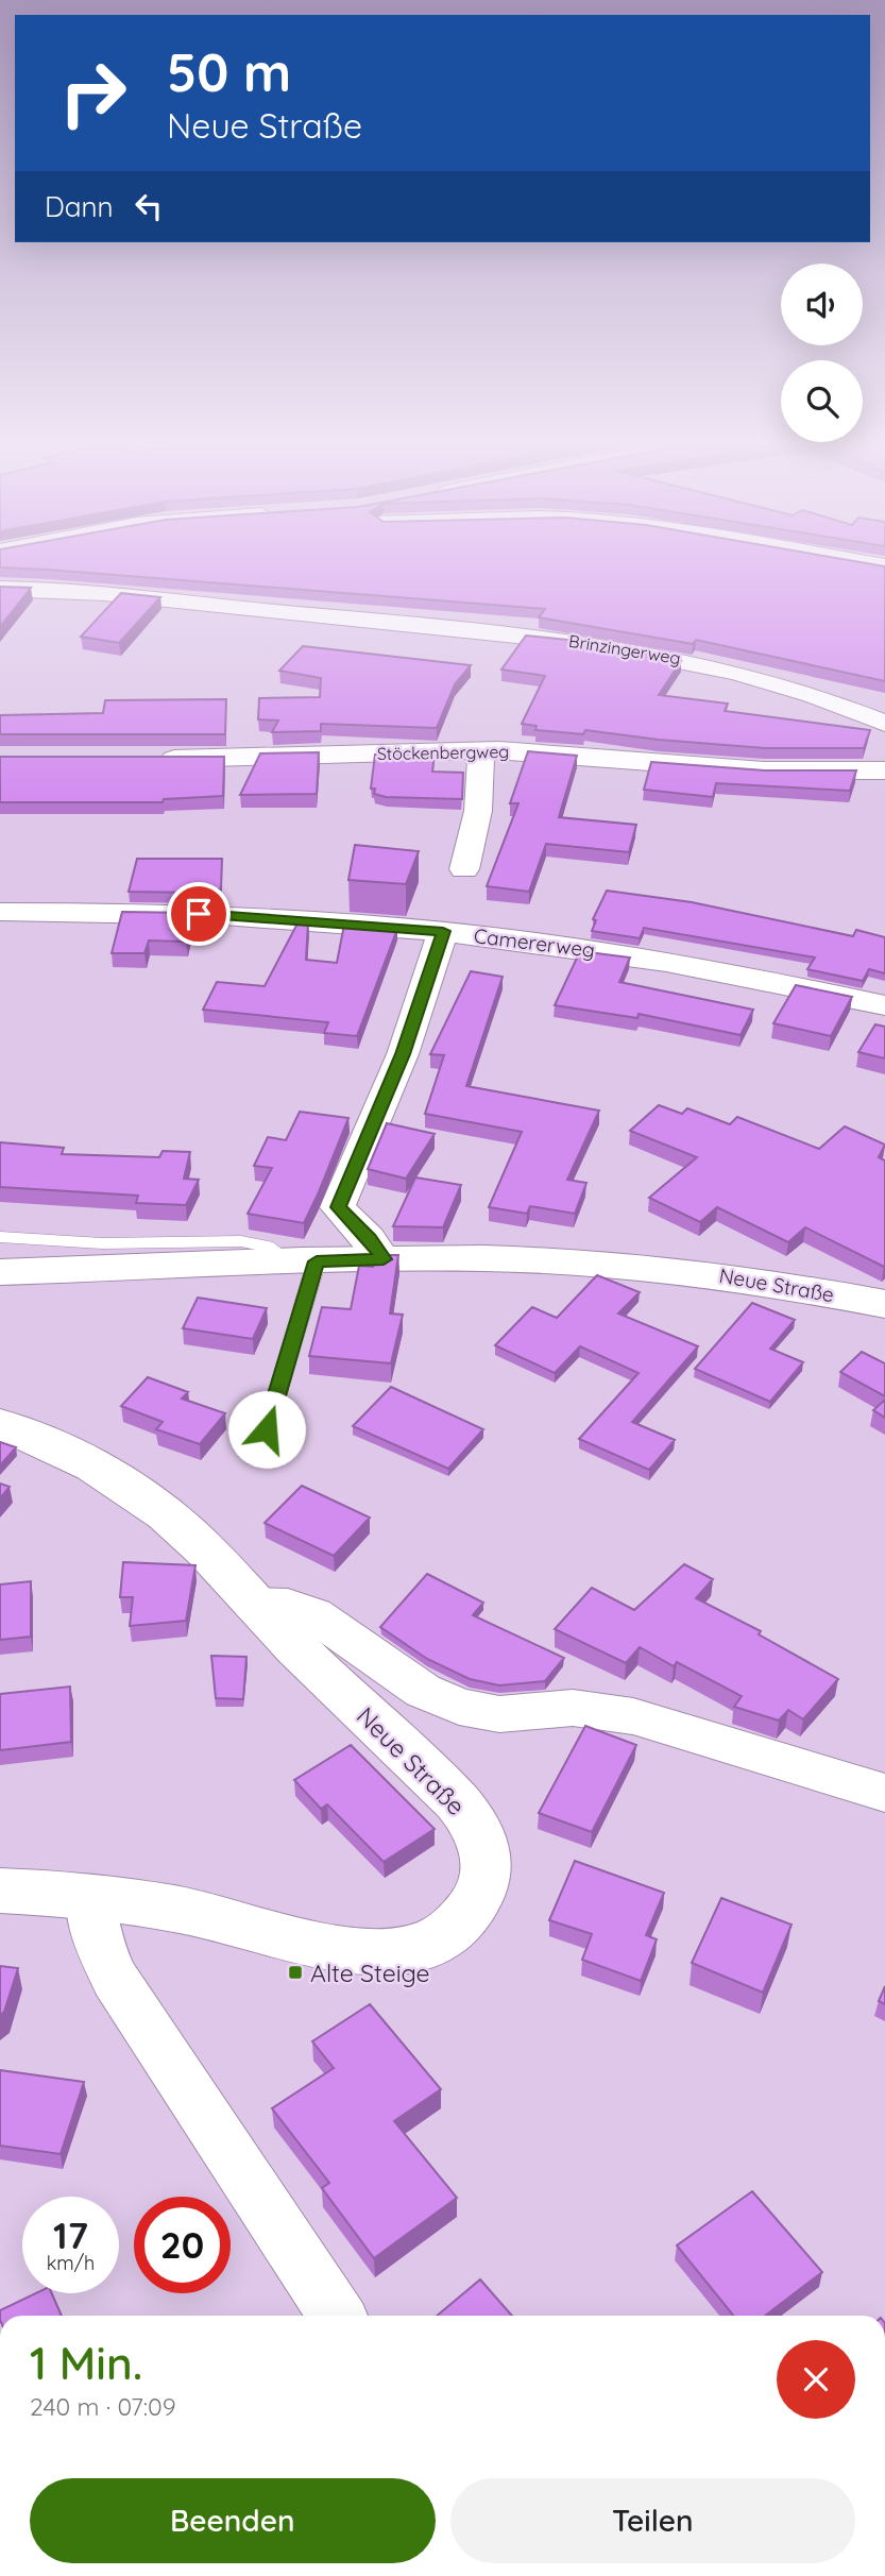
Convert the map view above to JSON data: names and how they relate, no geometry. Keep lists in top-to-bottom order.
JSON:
{
  "streets": {
    "street": [
      "Brinzingerweg",
      "Stöckenbergweg",
      "Camererweg",
      "Neue Straße"
    ]
  },
  "places": {
    "transit": ["Alte Steige"]
  },
  "page": {
    "turn": ["50 m", "Neue Straße"],
    "then": "Dann",
    "speed": "17 km/h",
    "limit": "20",
    "heading": ["1 Min.", "240 m · 07:09"],
    "buttons": ["Beenden", "Teilen"]
  }
}
